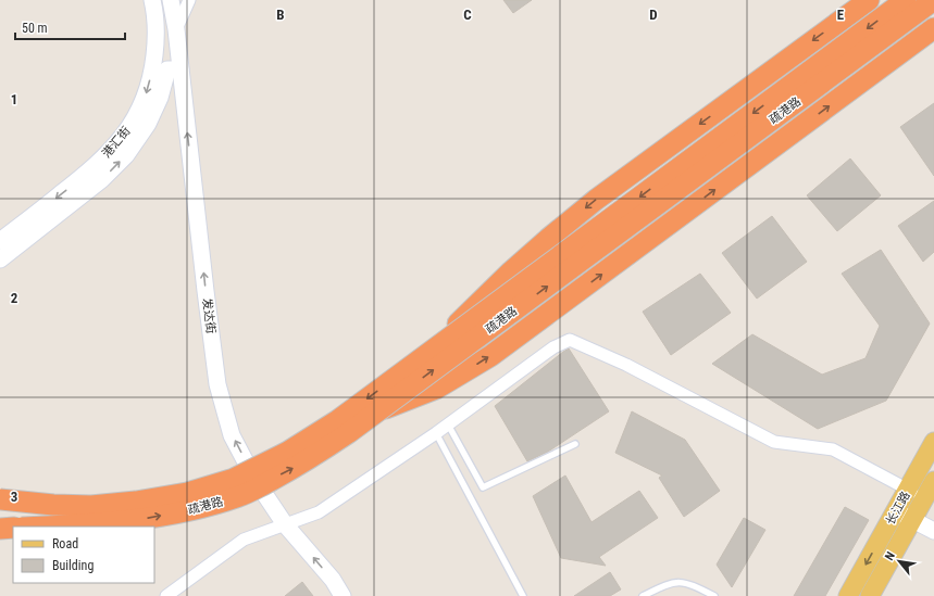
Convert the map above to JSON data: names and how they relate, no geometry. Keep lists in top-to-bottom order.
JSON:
{
  "streets": {
    "highway": ["疏港路"],
    "main road": ["长江路"],
    "street": ["港汇街", "发达街"]
  },
  "crossings": [
    ["港汇街", "发达街"]
  ],
  "one_way": ["发达街"],
  "legend": ["Road", "Building"],
  "scale_bar": "50 m",
  "north": "top left",
  "grid": {
    "columns": [
      "B",
      "C",
      "D",
      "E"
    ],
    "rows": ["1", "2", "3"]
  }
}
